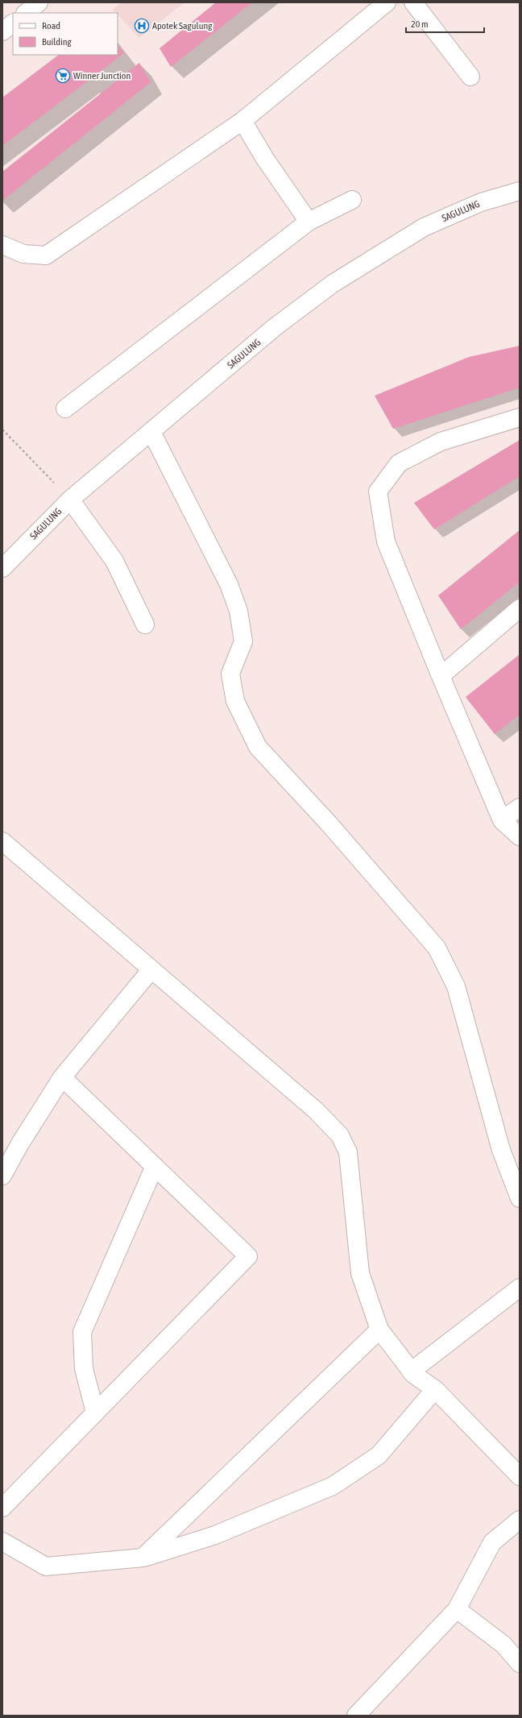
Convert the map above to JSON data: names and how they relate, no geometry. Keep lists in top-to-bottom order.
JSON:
{
  "streets": {
    "street": ["SAGULUNG"]
  },
  "places": {
    "hospital": ["Apotek Sagulung"],
    "supermarket": ["Winner Junction"]
  },
  "legend": ["Road", "Building"],
  "scale_bar": "20 m"
}
